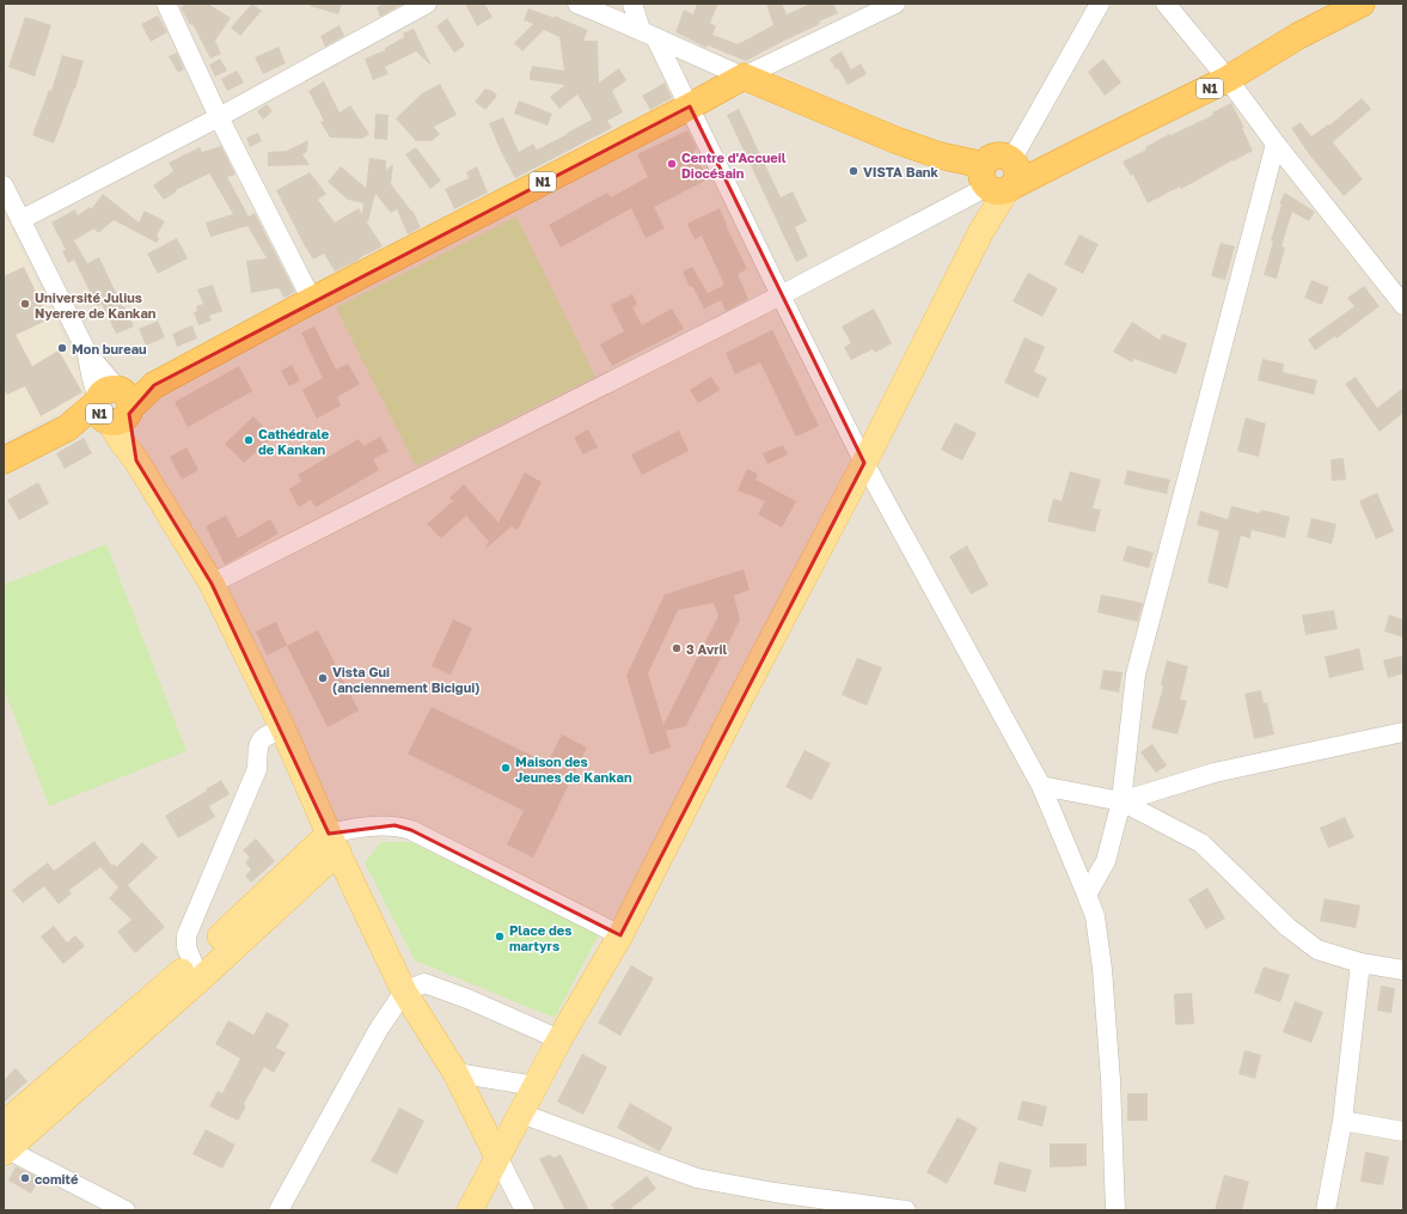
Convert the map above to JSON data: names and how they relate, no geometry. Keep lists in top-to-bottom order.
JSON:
{
  "streets": {
    "highway": ["N1"]
  },
  "places": [
    "Centre d'Accueil Diocésain",
    "VISTA Bank",
    "Université Julius Nyerere de Kankan",
    "Mon bureau",
    "Cathédrale de Kankan",
    "3 Avril",
    "Vista Gui (anciennement Bicigui)",
    "Maison des Jeunes de Kankan",
    "Place des martyrs",
    "comité"
  ]
}
